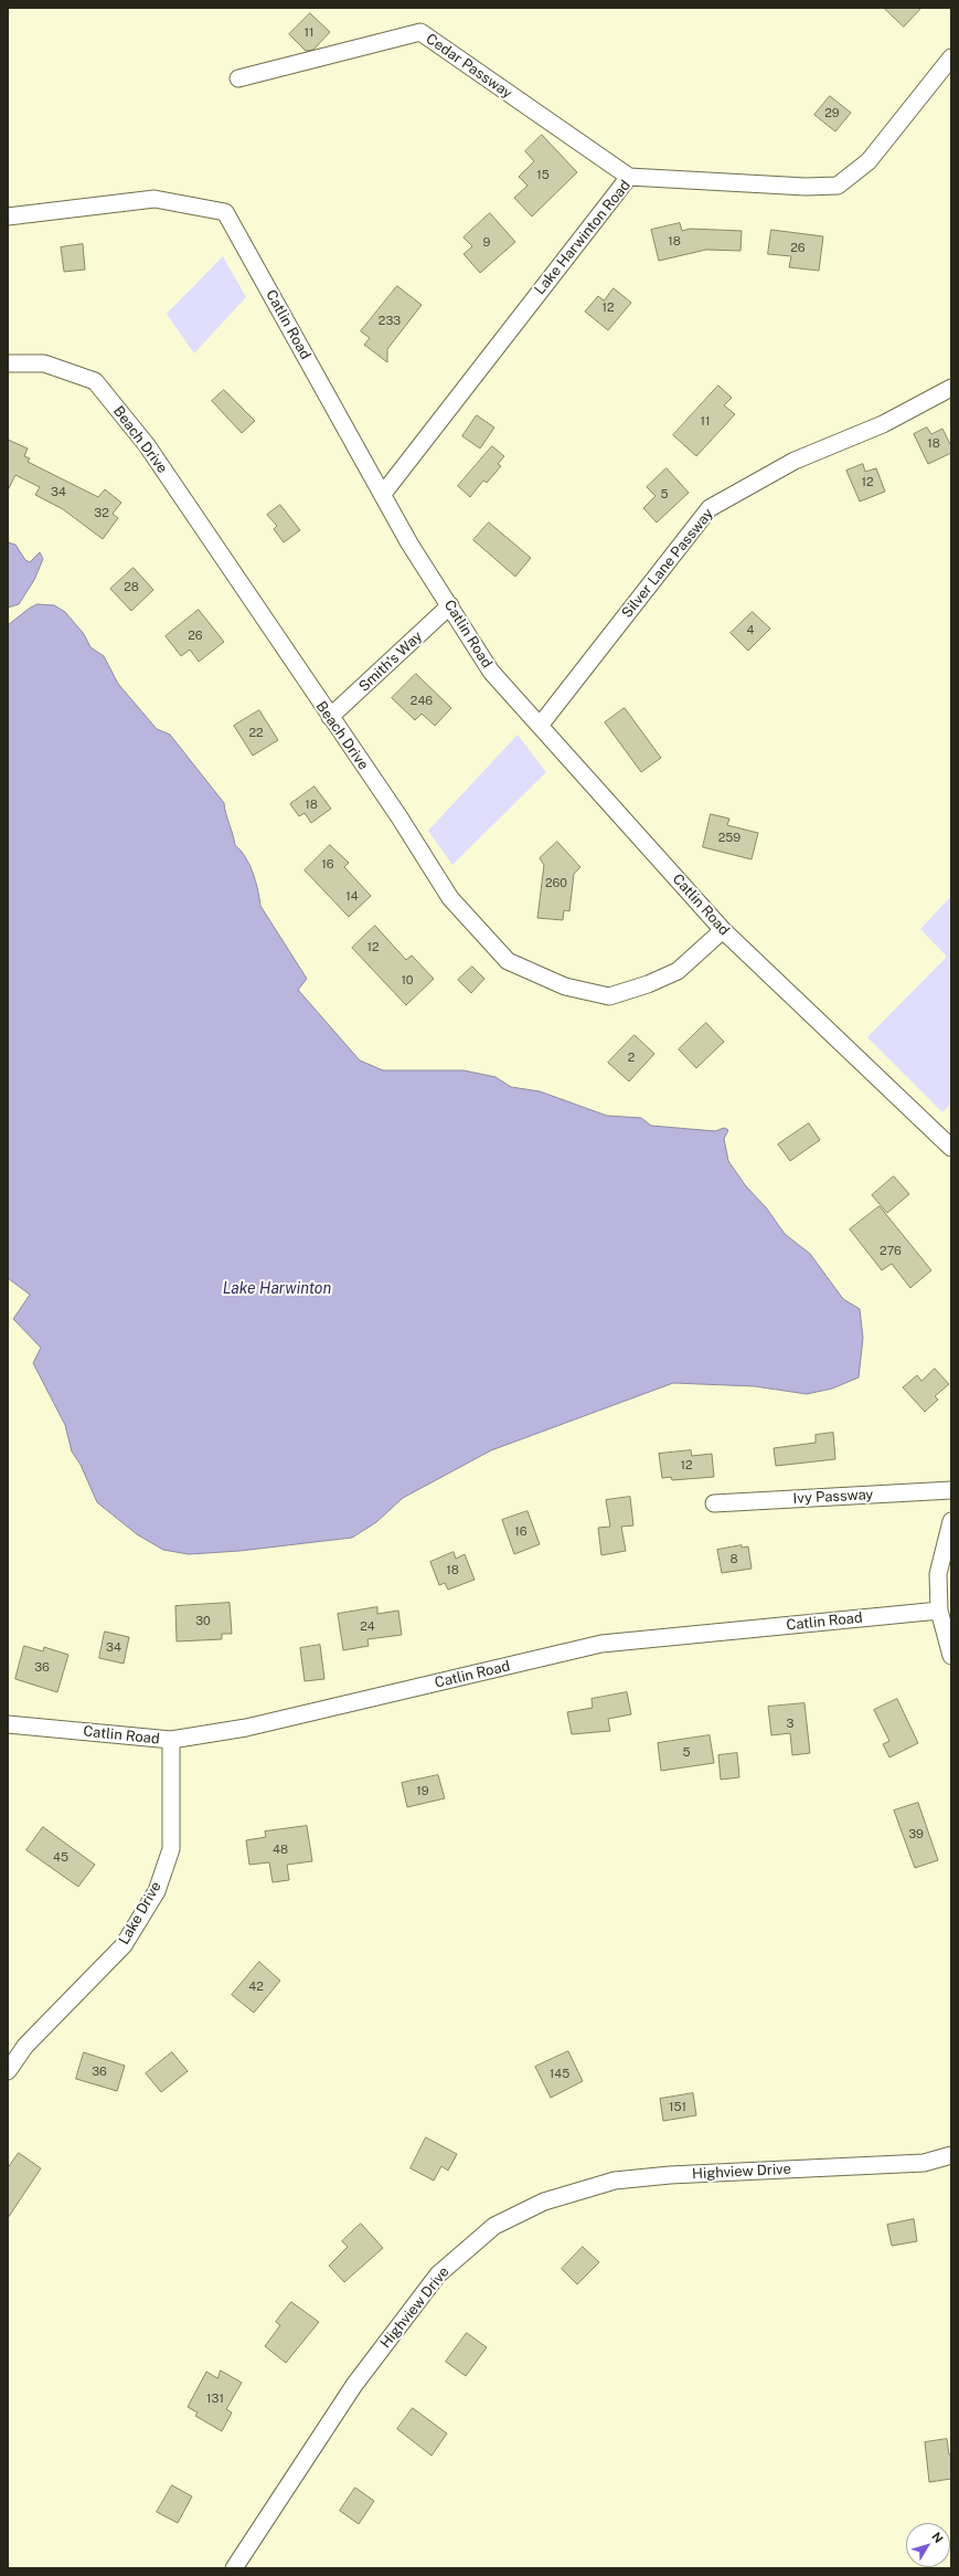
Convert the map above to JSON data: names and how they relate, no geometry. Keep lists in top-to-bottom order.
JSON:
{
  "streets": {
    "street": [
      "Cedar Passway",
      "Lake Harwinton Road",
      "Catlin Road",
      "Beach Drive",
      "Silver Lane Passway",
      "Smith's Way",
      "Ivy Passway",
      "Lake Drive",
      "Highview Drive"
    ]
  },
  "crossings": [
    ["Cedar Passway", "Lake Harwinton Road"],
    ["Lake Harwinton Road", "Catlin Road"],
    ["Catlin Road", "Beach Drive"],
    ["Catlin Road", "Silver Lane Passway"],
    ["Catlin Road", "Smith's Way"],
    ["Catlin Road", "Lake Drive"],
    ["Beach Drive", "Smith's Way"]
  ],
  "water": ["Lake Harwinton"],
  "house_numbers": [
    "11",
    "29",
    "15",
    "18",
    "9",
    "26",
    "12",
    "233",
    "11",
    "18",
    "12",
    "34",
    "5",
    "32",
    "28",
    "4",
    "26",
    "246",
    "22",
    "18",
    "259",
    "16",
    "260",
    "14",
    "12",
    "10",
    "2",
    "276",
    "12",
    "16",
    "8",
    "18",
    "30",
    "24",
    "34",
    "36",
    "3",
    "5",
    "19",
    "39",
    "48",
    "45",
    "42",
    "36",
    "145",
    "151",
    "131"
  ],
  "north": "top right"
}
